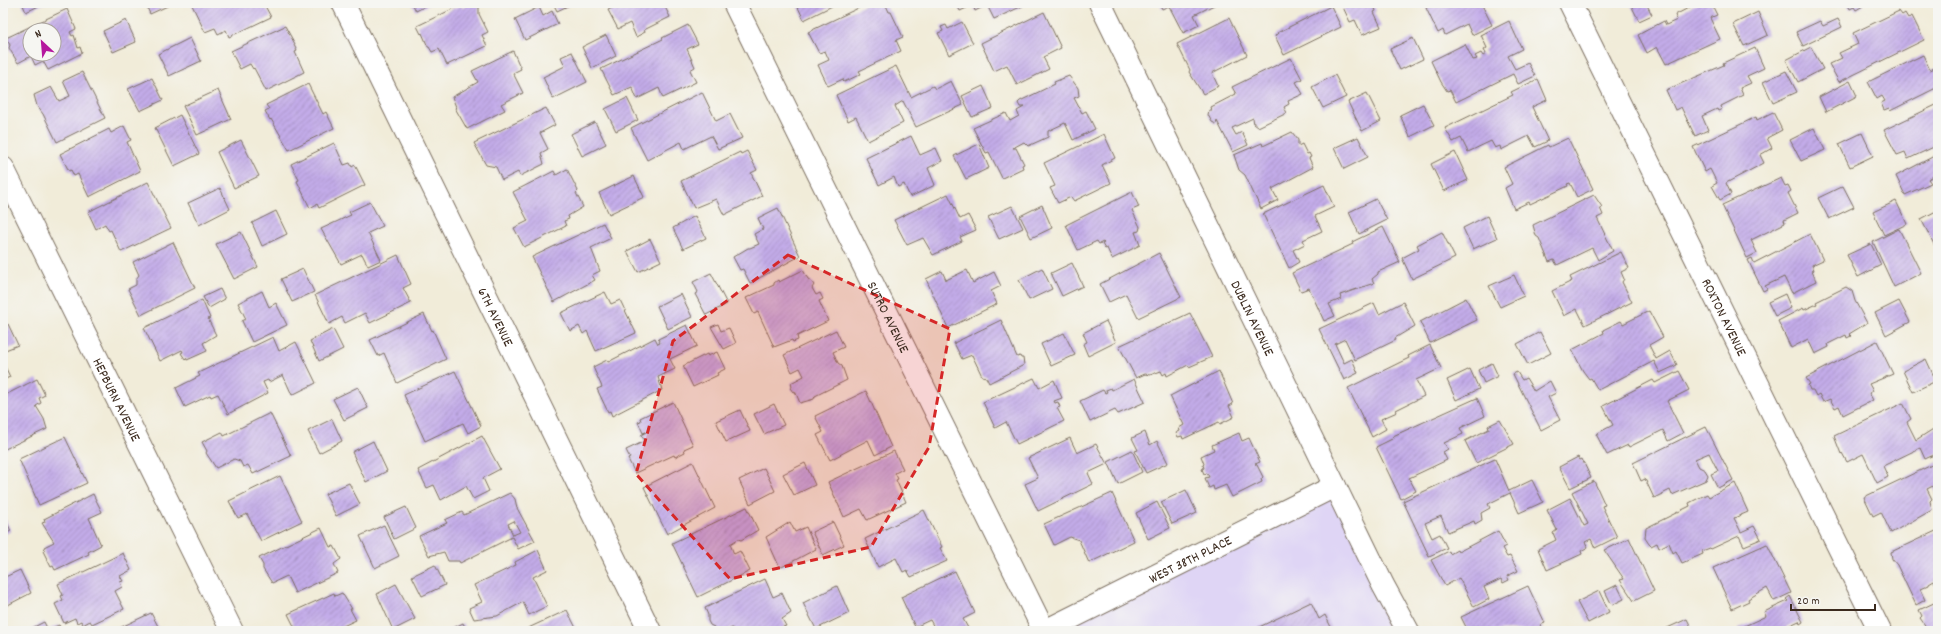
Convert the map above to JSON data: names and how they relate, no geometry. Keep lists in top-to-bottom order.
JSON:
{
  "streets": {
    "street": [
      "6TH AVENUE",
      "SUTRO AVENUE",
      "DUBLIN AVENUE",
      "ROXTON AVENUE",
      "HEPBURN AVENUE",
      "WEST 38TH PLACE"
    ]
  },
  "crossings": [
    ["SUTRO AVENUE", "WEST 38TH PLACE"],
    ["DUBLIN AVENUE", "WEST 38TH PLACE"]
  ],
  "scale_bar": "20 m",
  "north": "top left"
}
